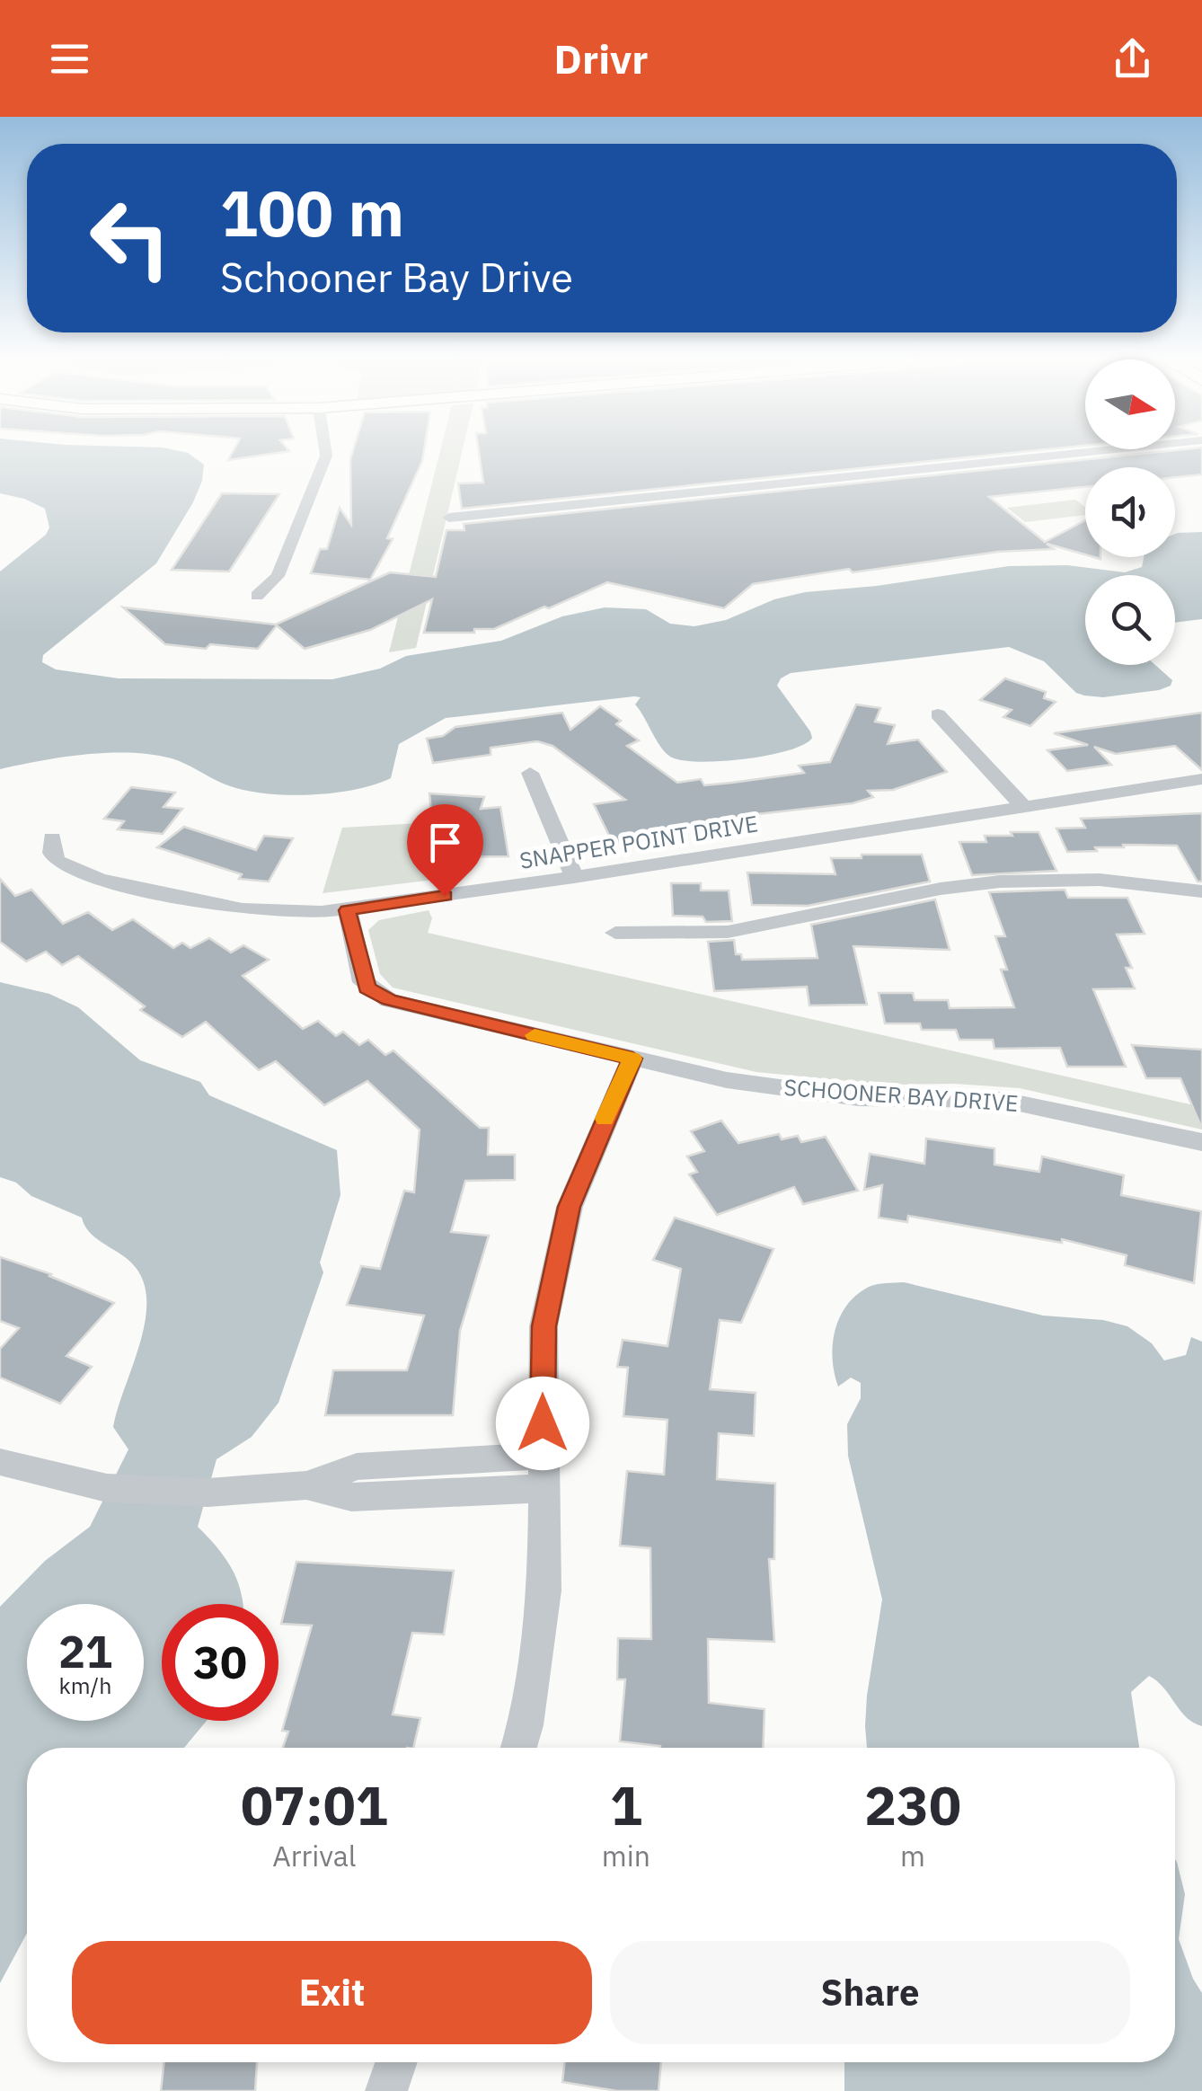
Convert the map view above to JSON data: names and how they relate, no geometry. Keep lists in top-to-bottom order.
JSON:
{
  "streets": {
    "street": ["SNAPPER POINT DRIVE", "SCHOONER BAY DRIVE"]
  },
  "crossings": [
    ["SNAPPER POINT DRIVE", "SCHOONER BAY DRIVE"]
  ],
  "north": "right",
  "page": {
    "header": "Drivr",
    "turn": ["100 m", "Schooner Bay Drive"],
    "speed": "21 km/h",
    "limit": "30",
    "eta": [
      "07:01",
      "Arrival",
      "1",
      "min",
      "230",
      "m"
    ],
    "buttons": ["Exit", "Share"]
  }
}
